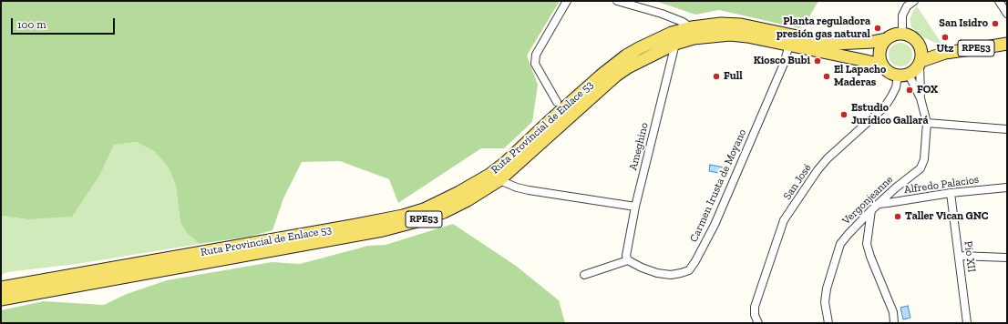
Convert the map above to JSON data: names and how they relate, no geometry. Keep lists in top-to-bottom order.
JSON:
{
  "streets": {
    "main road": ["RPE53", "Ruta Provincial de Enlace 53"],
    "street": [
      "Ameghino",
      "San José",
      "Alfredo Palacios",
      "Carmen Irusta de Moyano",
      "Vergonjeanne",
      "Pío XII"
    ]
  },
  "crossings": [
    ["RPE53", "Ruta Provincial de Enlace 53"],
    ["RPE53", "San José"],
    ["RPE53", "Vergonjeanne"],
    ["Ruta Provincial de Enlace 53", "Ameghino"],
    ["Ruta Provincial de Enlace 53", "San José"],
    ["Ruta Provincial de Enlace 53", "Carmen Irusta de Moyano"],
    ["Ruta Provincial de Enlace 53", "Vergonjeanne"],
    ["Ameghino", "Carmen Irusta de Moyano"],
    ["San José", "Vergonjeanne"],
    ["Alfredo Palacios", "Vergonjeanne"],
    ["Alfredo Palacios", "Pío XII"]
  ],
  "places": [
    "San Isidro",
    "Planta reguladora presión gas natural",
    "Utz",
    "Kiosco Bubi",
    "Full",
    "El Lapacho Maderas",
    "FOX",
    "Estudio Jurídico Gallará",
    "Taller Vican GNC"
  ],
  "scale_bar": "100 m"
}
